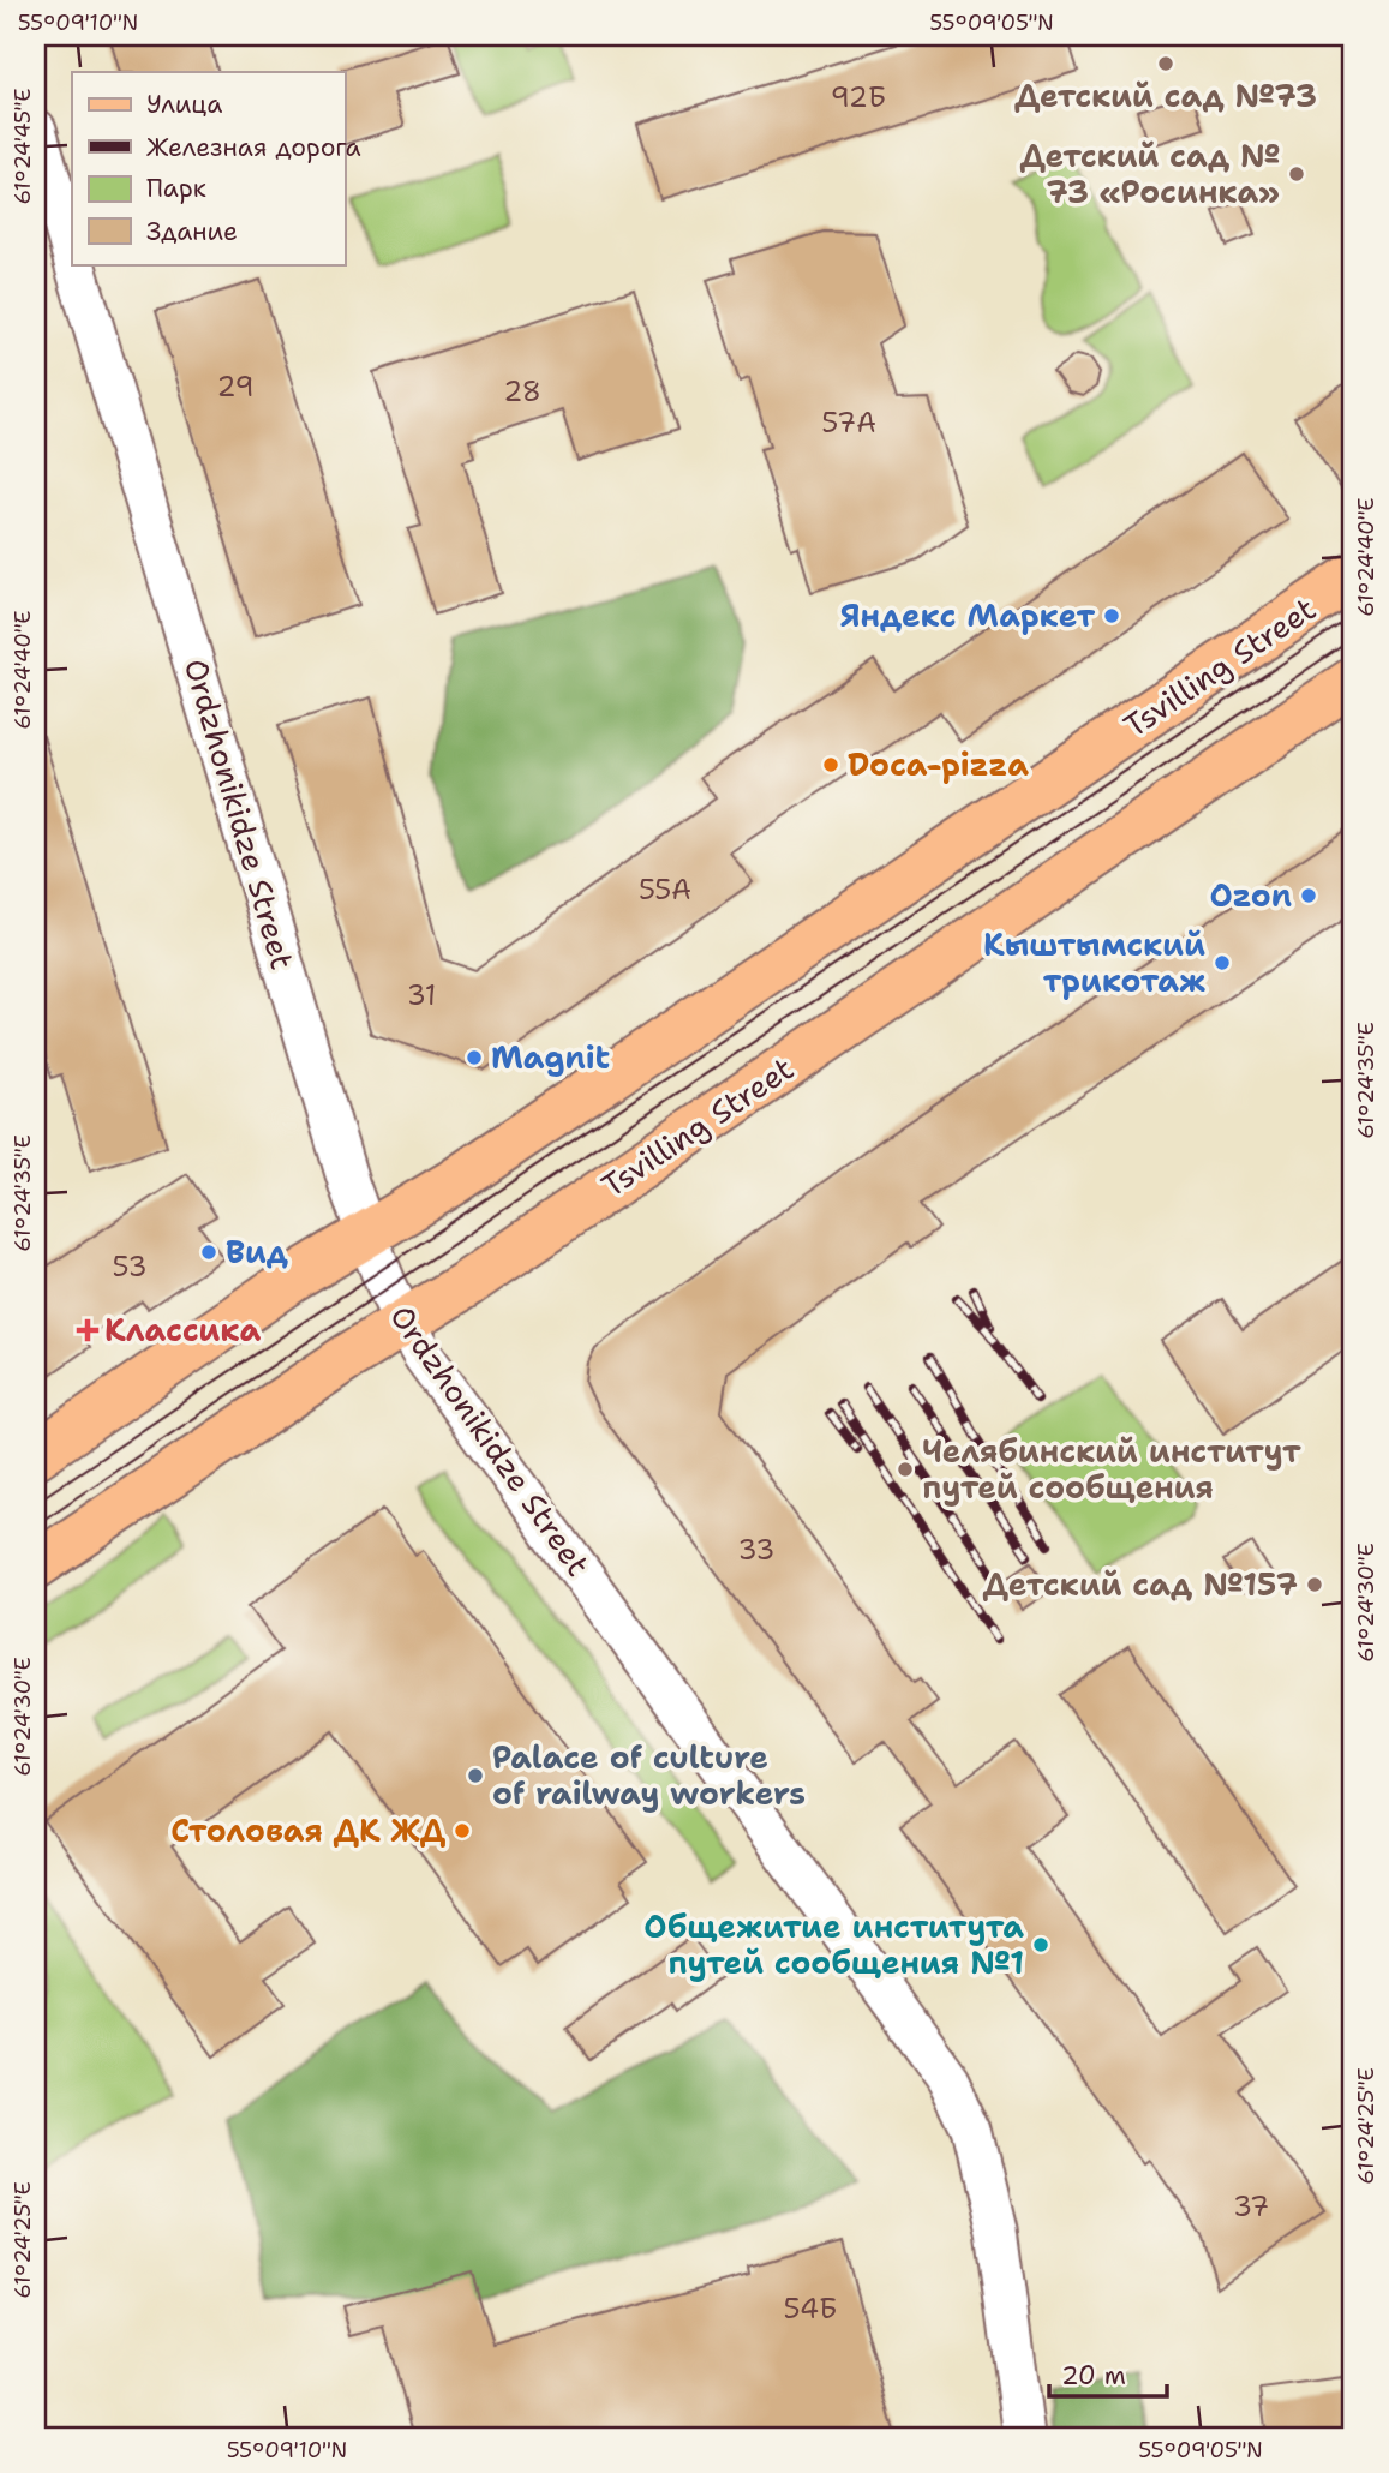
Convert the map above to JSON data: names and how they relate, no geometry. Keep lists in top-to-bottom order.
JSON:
{
  "streets": {
    "main road": ["Tsvilling Street"],
    "street": ["Ordzhonikidze Street"]
  },
  "crossings": [
    ["Tsvilling Street", "Ordzhonikidze Street"]
  ],
  "places": {
    "other": [
      "Детский сад №73",
      "Детский сад № 73 «Росинка»",
      "Яндекс Маркет",
      "Doca-pizza",
      "Ozon",
      "Кыштымский трикотаж",
      "Magnit",
      "Вид",
      "Челябинский институт путей сообщения",
      "Детский сад №157",
      "Palace of culture of railway workers",
      "Столовая ДК ЖД",
      "Общежитие института путей сообщения №1"
    ],
    "health": ["Классика"]
  },
  "house_numbers": [
    "92Б",
    "29",
    "28",
    "57А",
    "55А",
    "31",
    "53",
    "33",
    "37",
    "54Б"
  ],
  "legend": [
    "Улица",
    "Железная дорога",
    "Парк",
    "Здание"
  ],
  "scale_bar": "20 m",
  "coordinates": [
    "55°09'10\"N",
    "55°09'05\"N",
    "61°24'45\"E",
    "61°24'40\"E",
    "61°24'35\"E",
    "61°24'30\"E",
    "61°24'25\"E"
  ]
}
